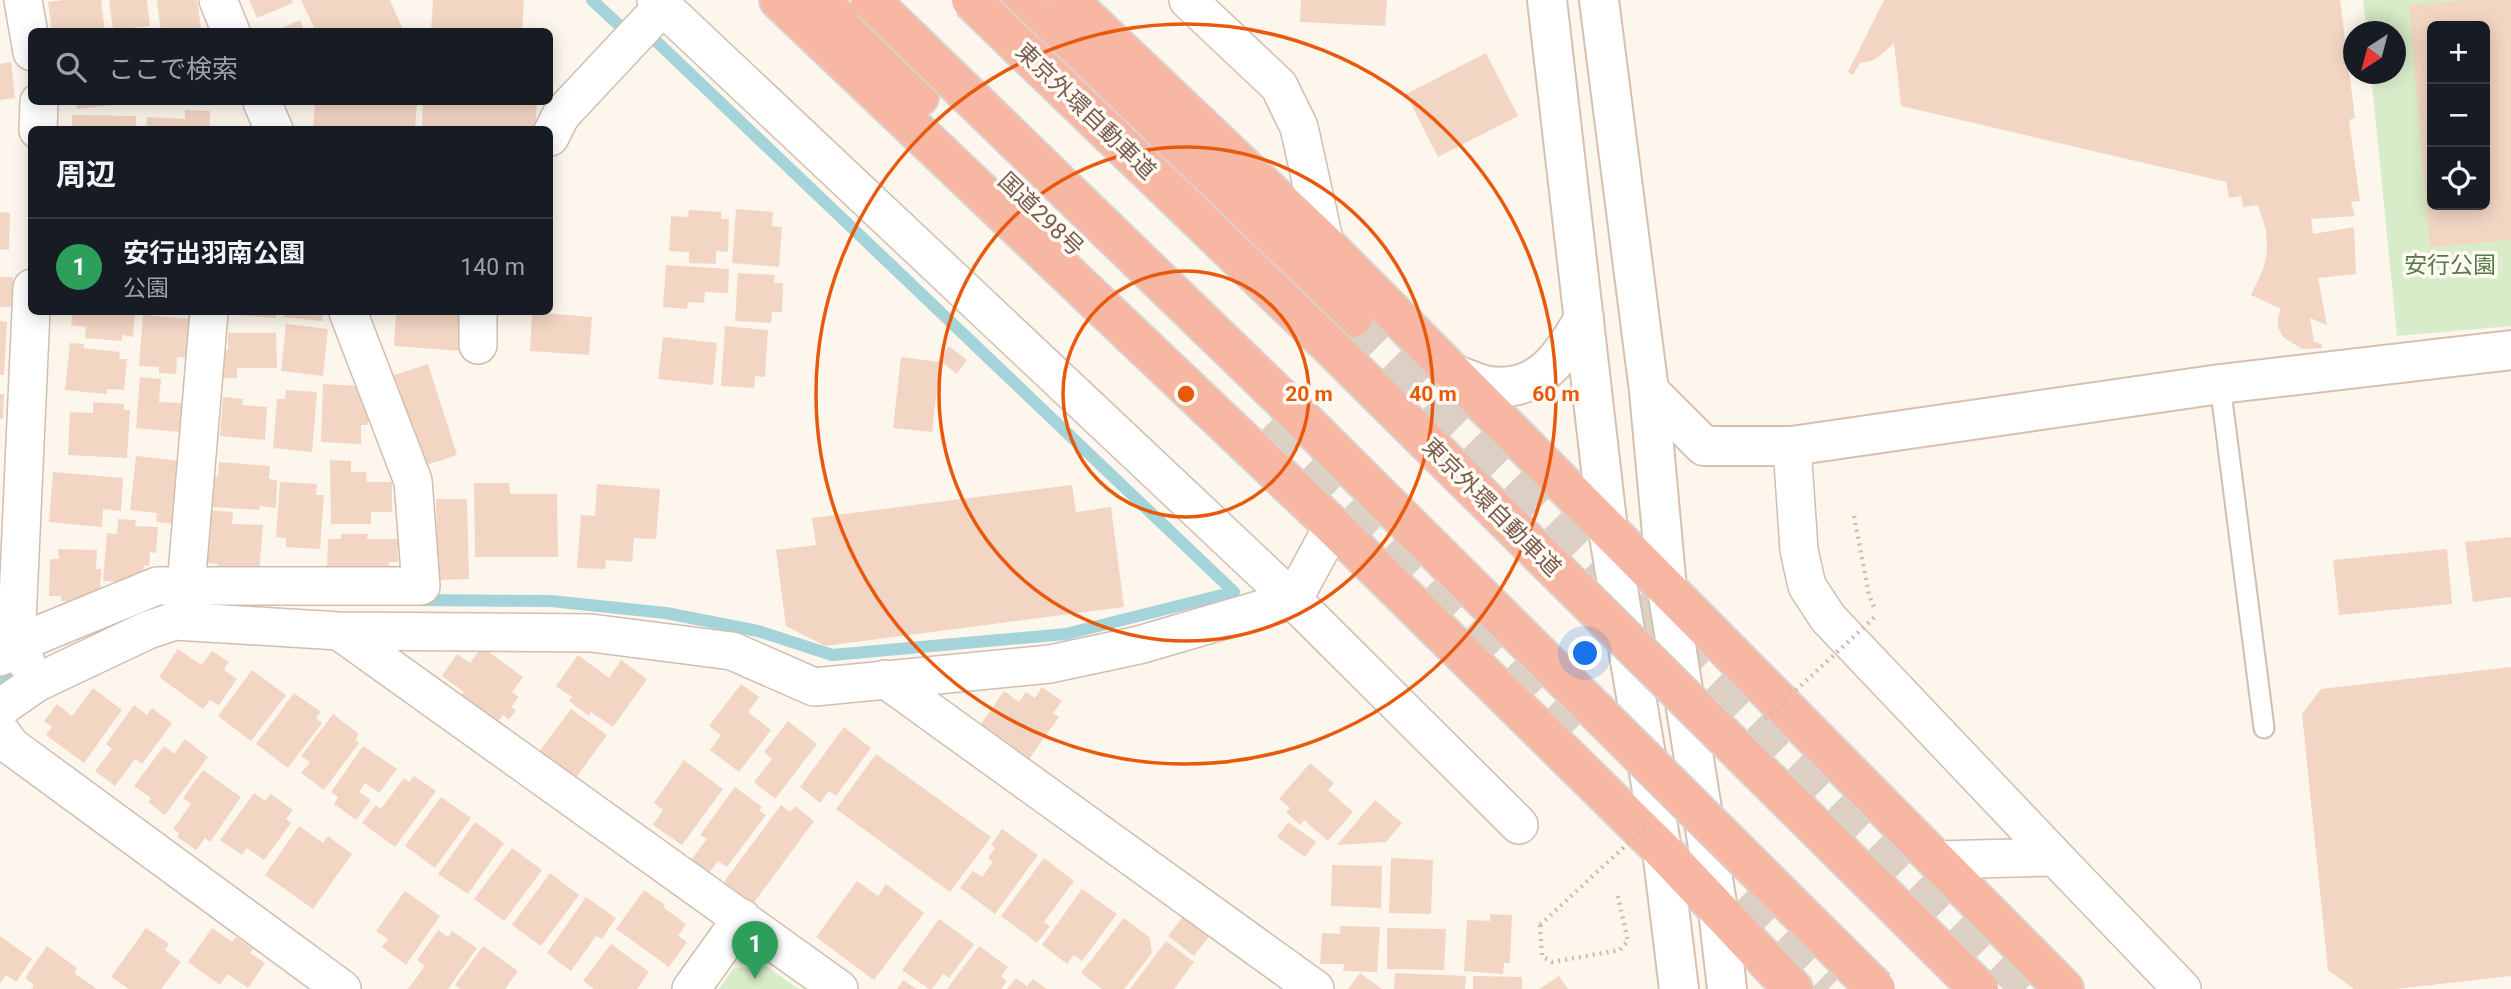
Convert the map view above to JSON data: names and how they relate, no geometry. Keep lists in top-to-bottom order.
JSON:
{
  "streets": {
    "highway": ["東京外環自動車道", "国道298号"]
  },
  "parks": ["安行公園"],
  "north": "bottom left",
  "page": {
    "map_buttons": ["+", "−"],
    "search": "ここで検索",
    "heading": "周辺",
    "list": [
      {
        "mark": "1",
        "name": "安行出羽南公園",
        "note": "公園",
        "value": "140 m"
      }
    ],
    "pins": "1"
  },
  "rings": ["20 m", "40 m", "60 m"]
}
